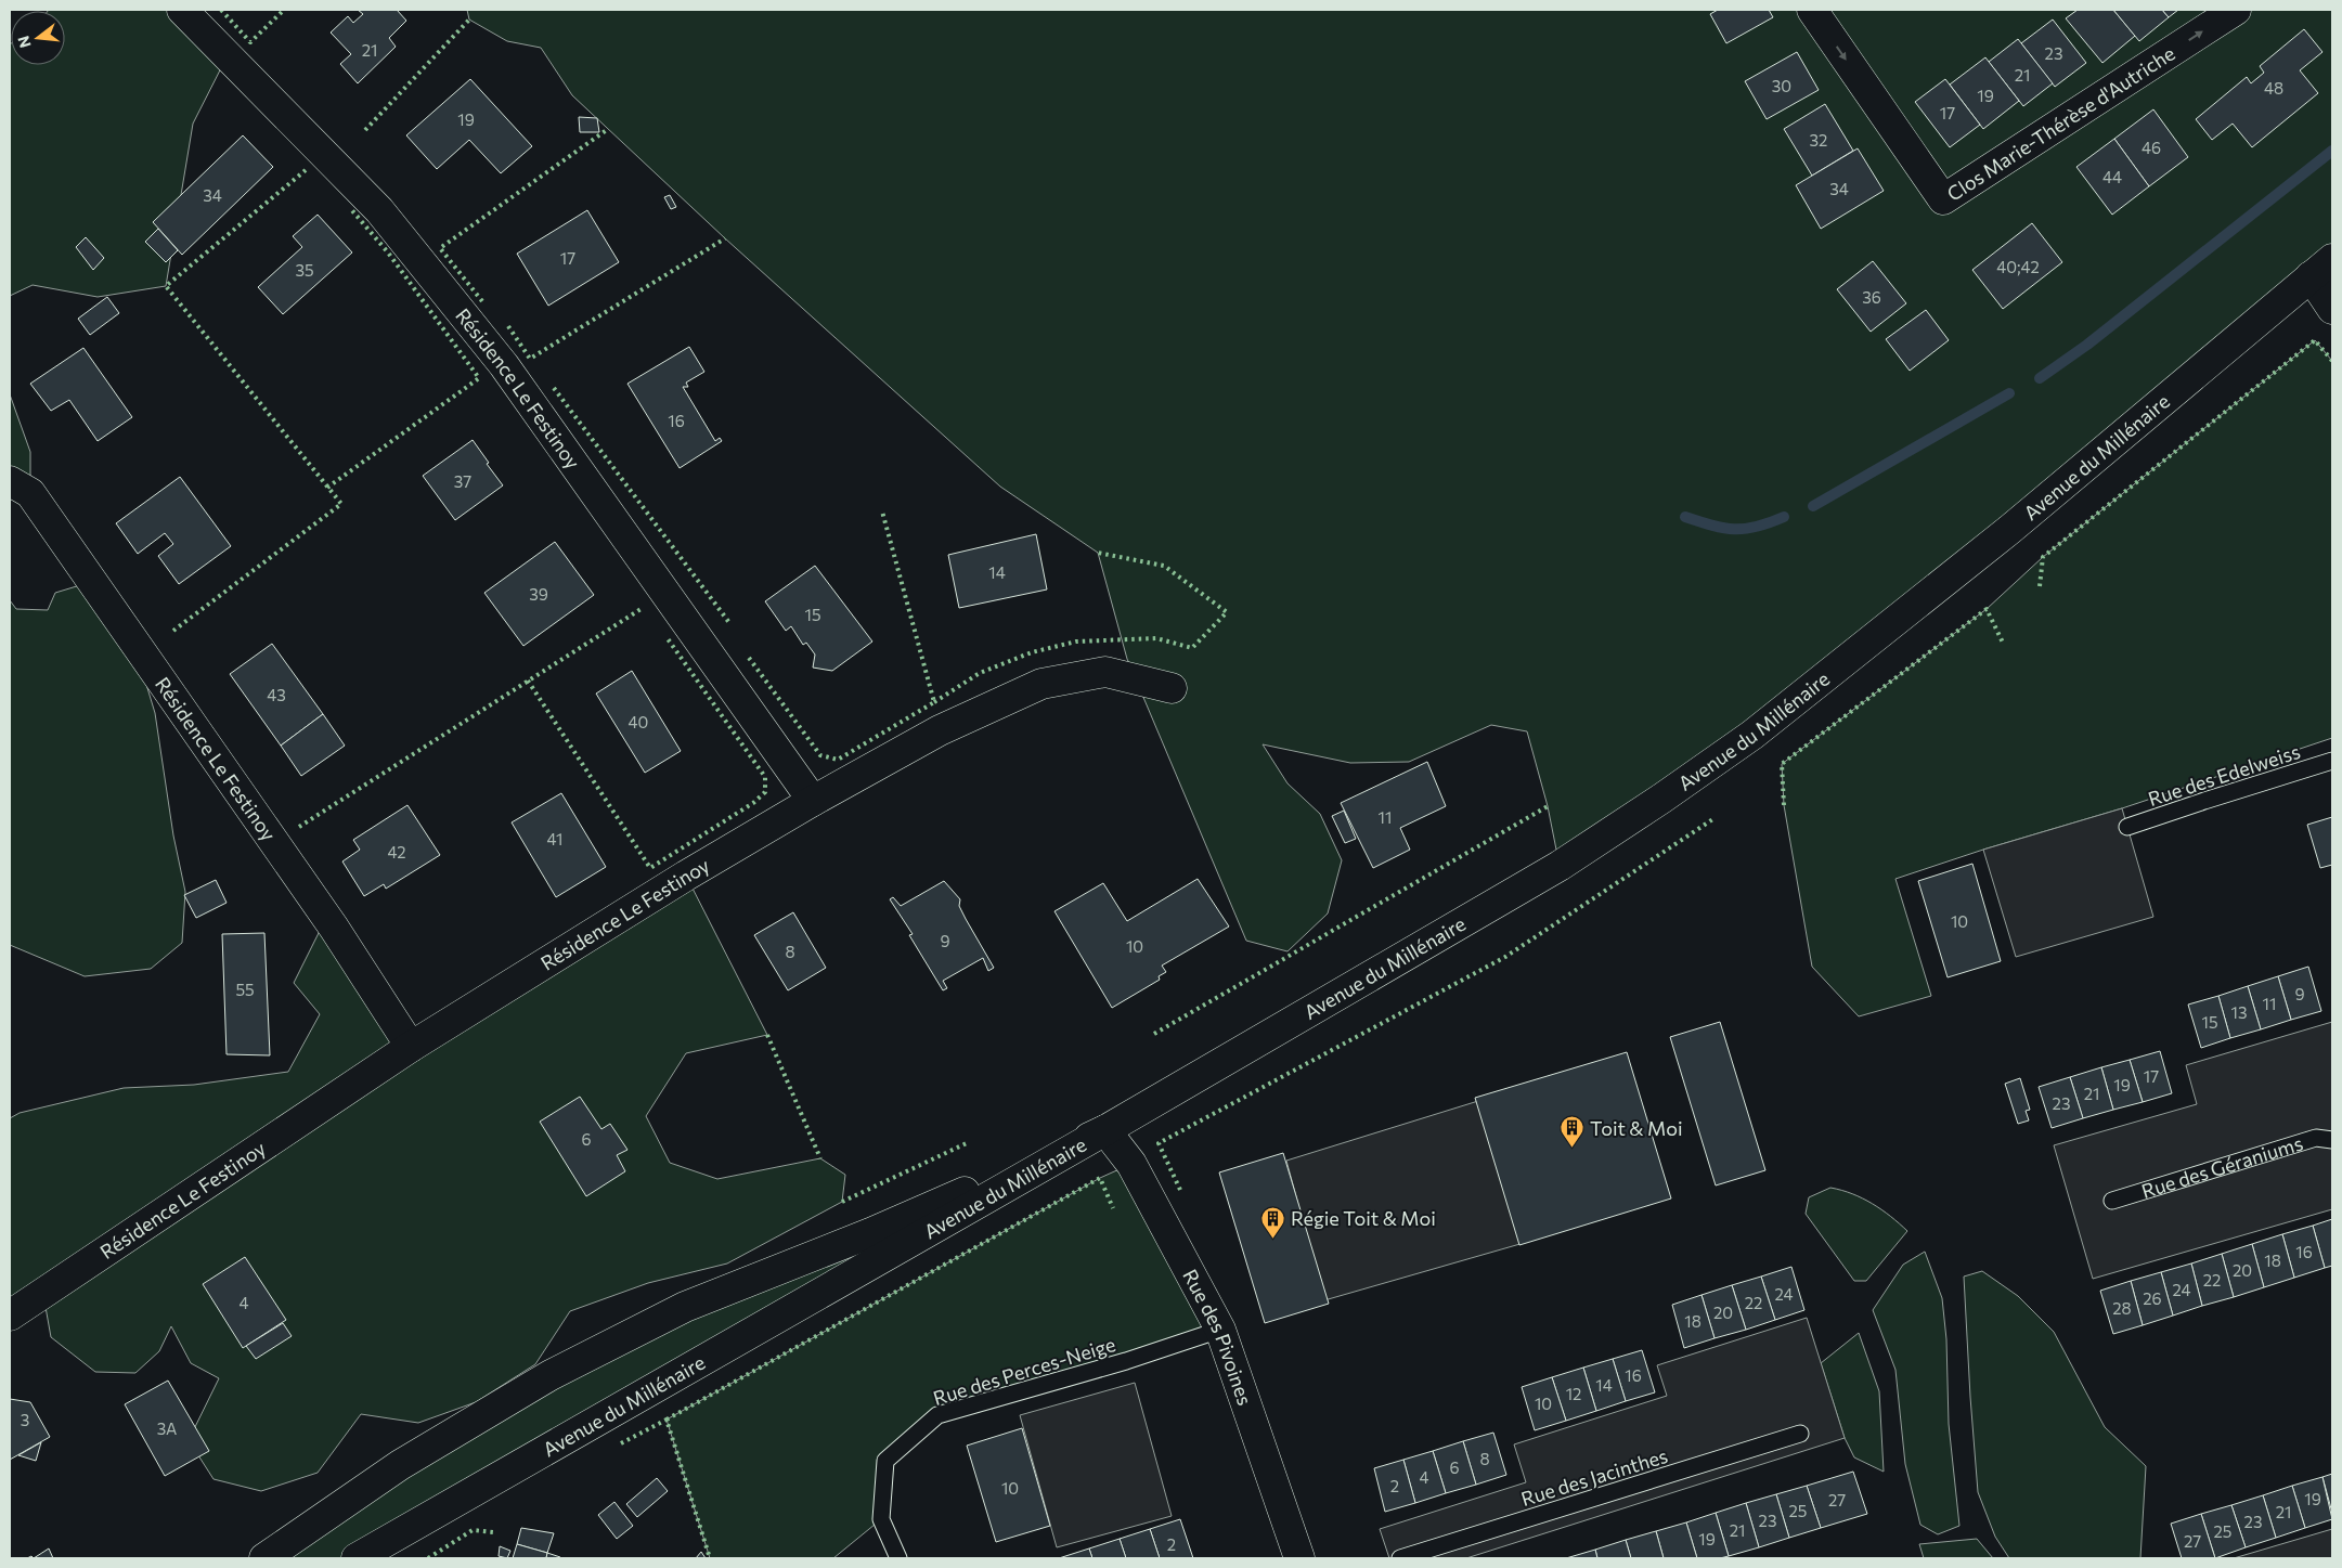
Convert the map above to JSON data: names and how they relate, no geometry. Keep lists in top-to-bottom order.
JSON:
{
  "streets": {
    "street": [
      "Clos Marie-Thérèse d'Autriche",
      "Résidence Le Festinoy",
      "Avenue du Millénaire",
      "Rue des Pivoines"
    ],
    "lane": [
      "Rue des Edelweiss",
      "Rue des Géraniums",
      "Rue des Perces-Neige",
      "Rue des Jacinthes"
    ]
  },
  "crossings": [
    ["Avenue du Millénaire", "Rue des Pivoines"],
    ["Rue des Pivoines", "Rue des Perces-Neige"]
  ],
  "places": {
    "building": ["Toit & Moi", "Régie Toit & Moi"]
  },
  "house_numbers": [
    "21",
    "23",
    "21",
    "30",
    "48",
    "19",
    "17",
    "19",
    "32",
    "46",
    "44",
    "34",
    "34",
    "17",
    "40;42",
    "35",
    "36",
    "16",
    "37",
    "14",
    "39",
    "15",
    "43",
    "40",
    "11",
    "41",
    "42",
    "10",
    "9",
    "10",
    "8",
    "55",
    "9",
    "11",
    "13",
    "15",
    "17",
    "19",
    "21",
    "23",
    "6",
    "16",
    "18",
    "20",
    "22",
    "24",
    "24",
    "26",
    "4",
    "22",
    "28",
    "20",
    "18",
    "16",
    "14",
    "12",
    "10",
    "3",
    "3A",
    "8",
    "6",
    "4",
    "2",
    "10",
    "19",
    "27",
    "25",
    "21",
    "23",
    "23",
    "21",
    "25",
    "19",
    "27",
    "2"
  ],
  "north": "left"
}
